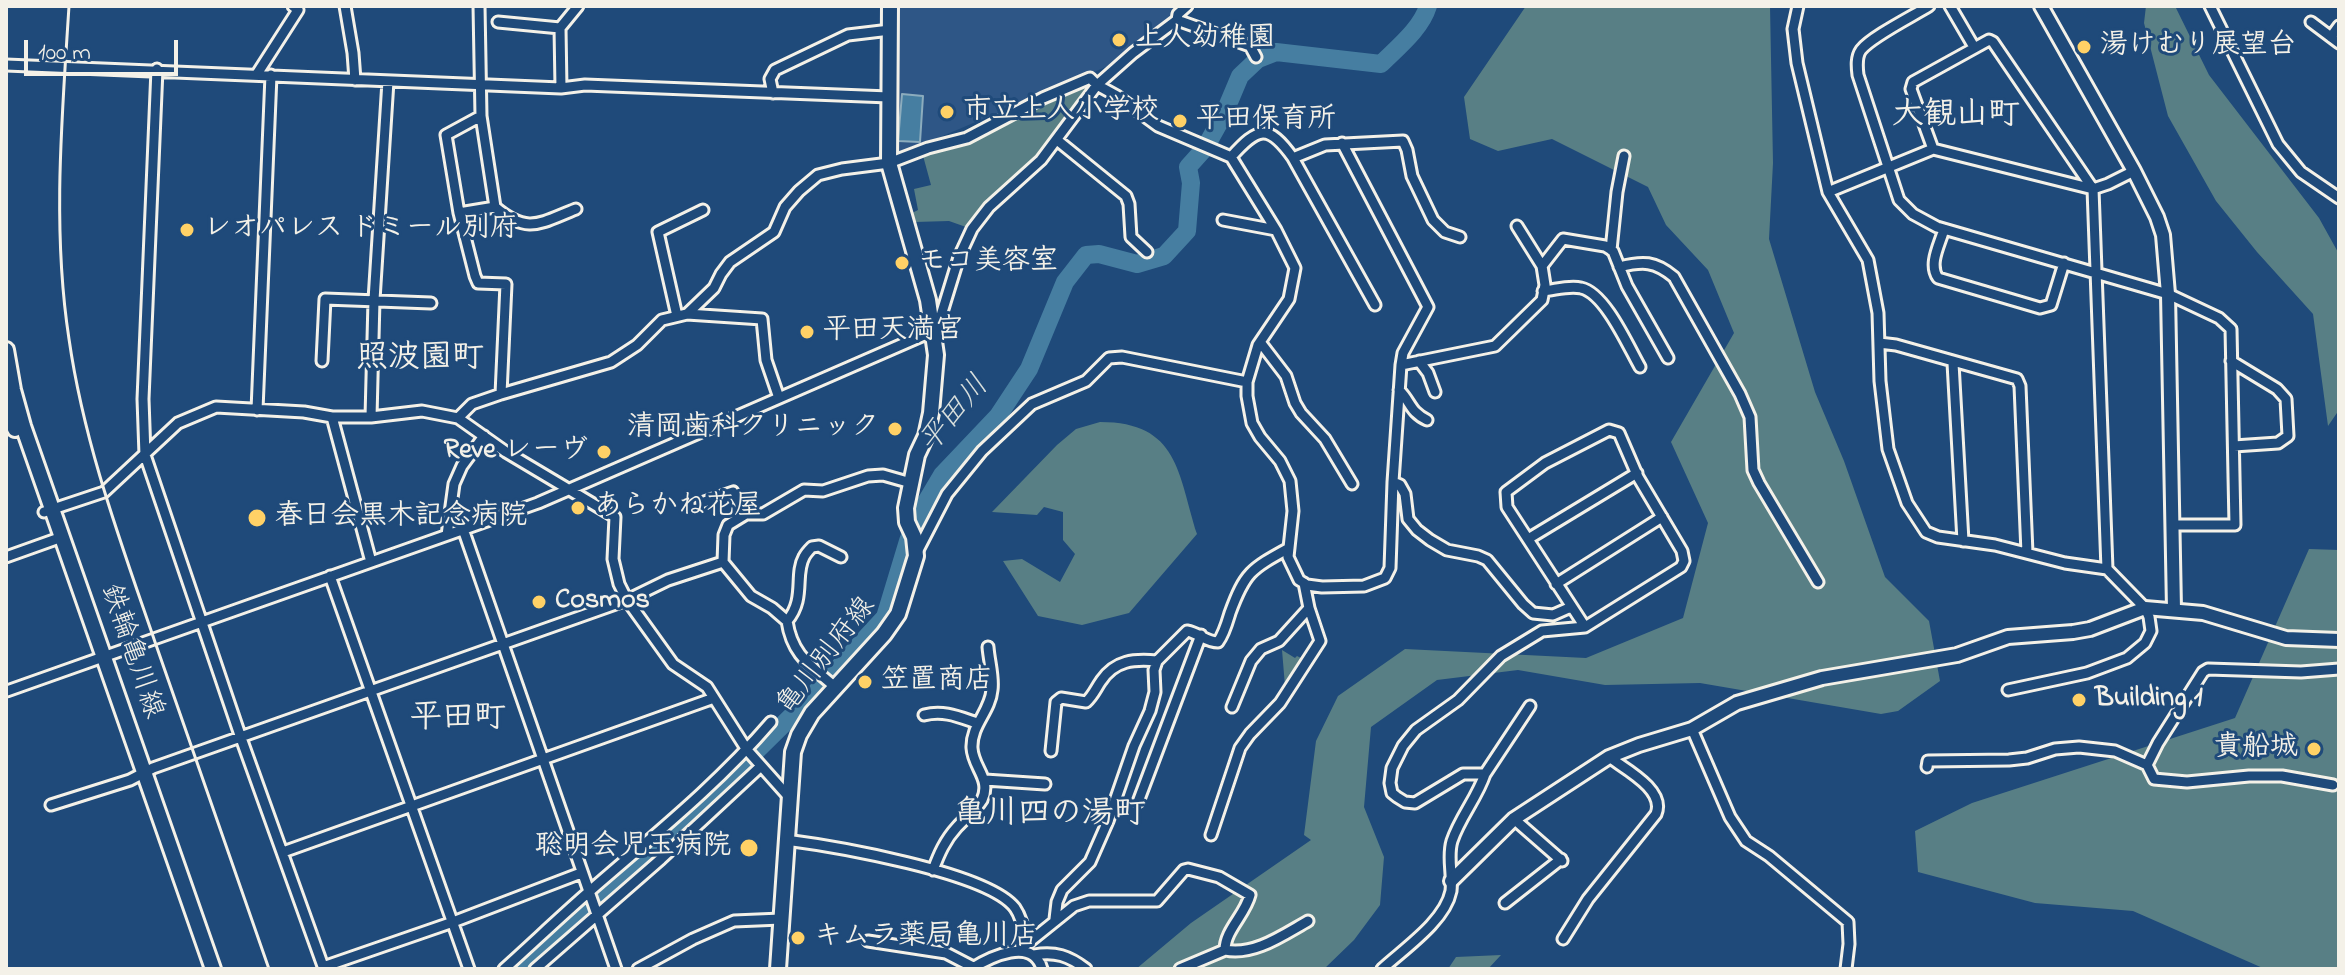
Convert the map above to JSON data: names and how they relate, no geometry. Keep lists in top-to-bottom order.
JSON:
{
  "streets": {
    "main road": ["鉄輪亀川線", "亀川別府線"]
  },
  "districts": [
    "大観山町",
    "照波園町",
    "平田町",
    "亀川四の湯町"
  ],
  "water": ["平田川"],
  "places": [
    "上人幼稚園",
    "湯けむり展望台",
    "市立上人小学校",
    "平田保育所",
    "レオパレス ドミール別府",
    "モコ美容室",
    "平田天満宮",
    "清岡歯科クリニック",
    "Reve レーヴ",
    "あらかね花屋",
    "春日会黒木記念病院",
    "Cosmos",
    "笠置商店",
    "Building 1",
    "貴船城",
    "聡明会児玉病院",
    "キムラ薬局亀川店"
  ],
  "scale_bar": "100 m"
}
